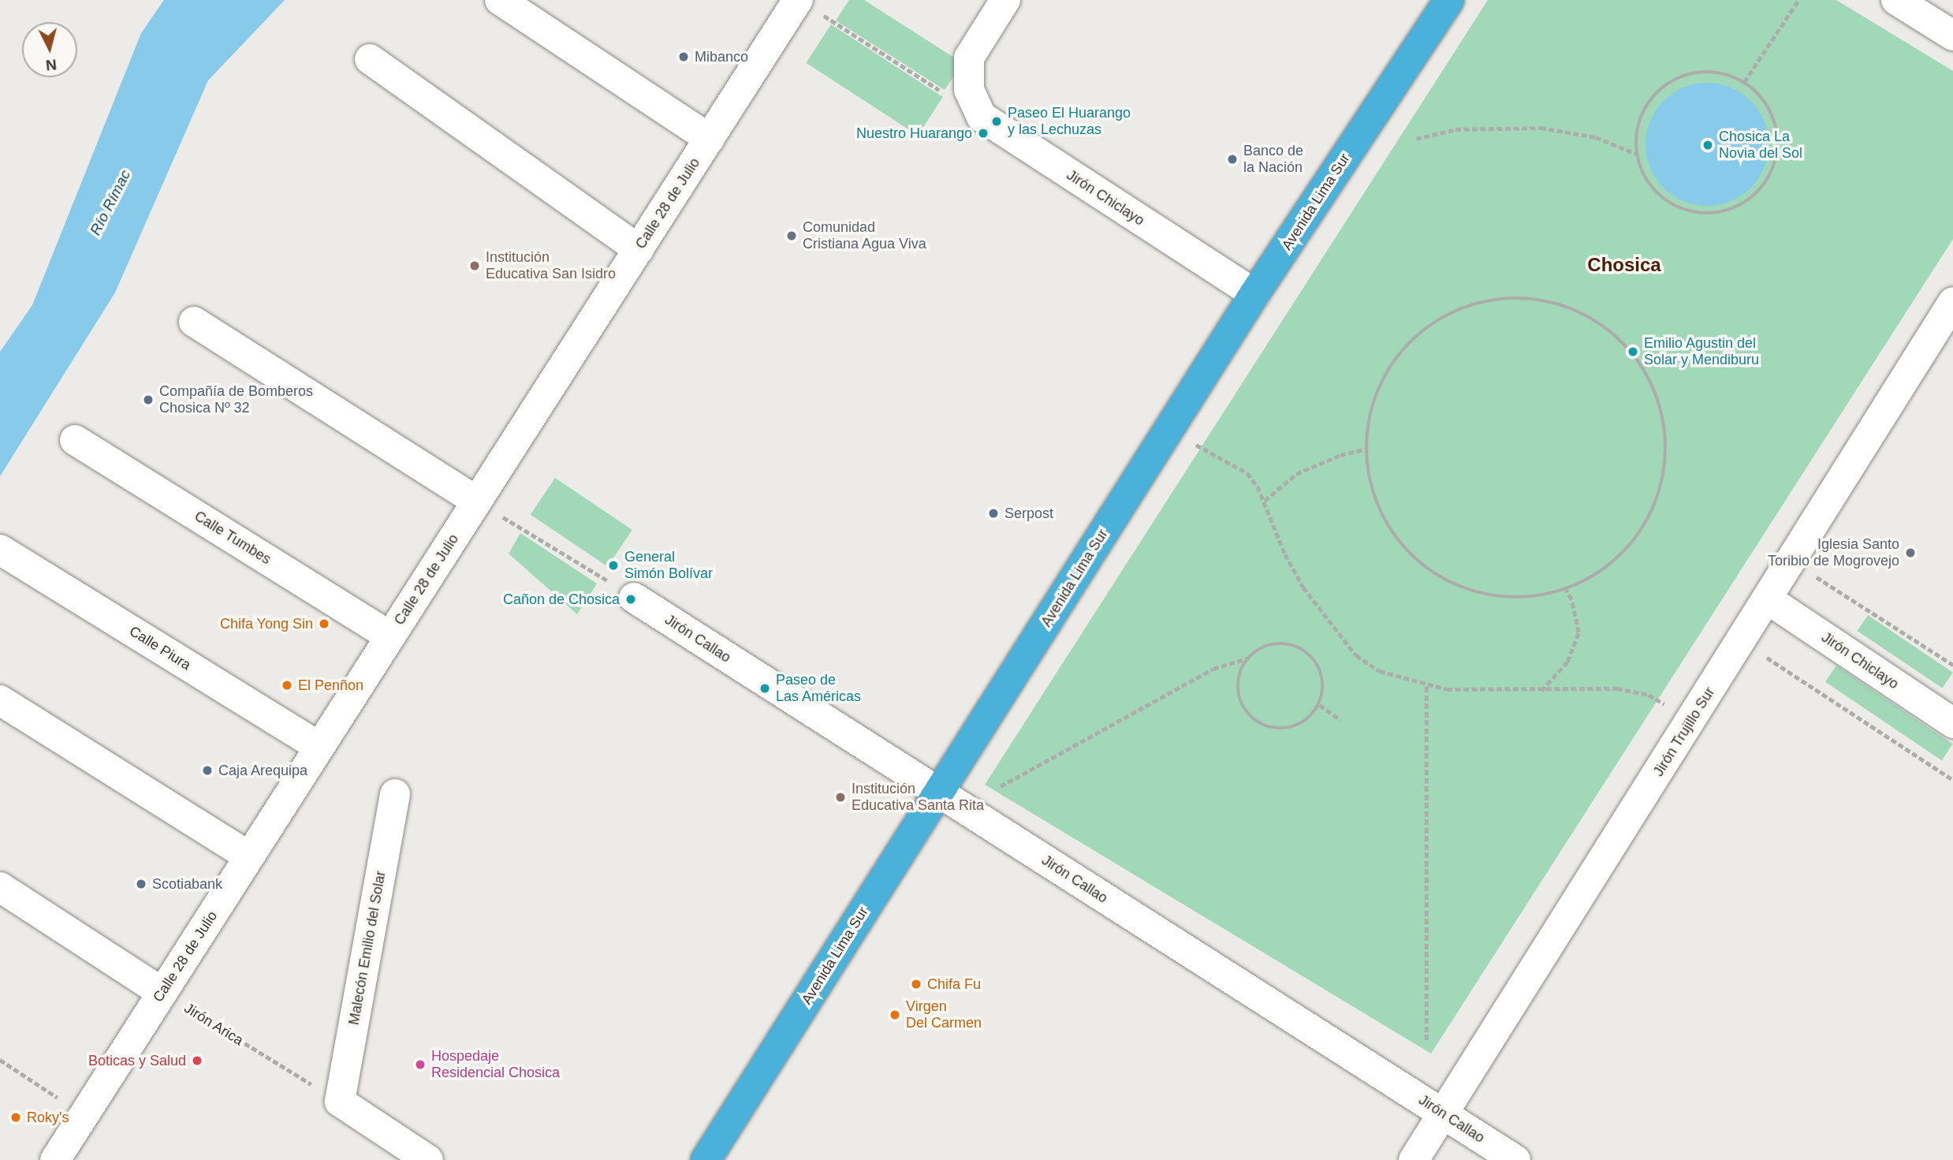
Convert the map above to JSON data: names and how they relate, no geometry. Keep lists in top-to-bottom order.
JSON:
{
  "streets": {
    "highway": ["Avenida Lima Sur"],
    "street": [
      "Jirón Chiclayo",
      "Calle 28 de Julio",
      "Calle Tumbes",
      "Jirón Callao",
      "Calle Piura",
      "Jirón Trujillo Sur",
      "Malecón Emilio del Solar"
    ],
    "path": ["Jirón Arica"]
  },
  "crossings": [
    ["Jirón Chiclayo", "Avenida Lima Sur"],
    ["Jirón Chiclayo", "Jirón Trujillo Sur"],
    ["Avenida Lima Sur", "Jirón Callao"],
    ["Calle 28 de Julio", "Calle Tumbes"],
    ["Calle 28 de Julio", "Calle Piura"],
    ["Calle 28 de Julio", "Jirón Arica"],
    ["Jirón Callao", "Jirón Trujillo Sur"],
    ["Malecón Emilio del Solar", "Jirón Arica"]
  ],
  "districts": ["Chosica"],
  "water": ["Río Rímac"],
  "places": [
    "Mibanco",
    "Paseo El Huarango y las Lechuzas",
    "Nuestro Huarango",
    "Chosica La Novia del Sol",
    "Banco de la Nación",
    "Comunidad Cristiana Agua Viva",
    "Institución Educativa San Isidro",
    "Emilio Agustin del Solar y Mendiburu",
    "Compañía de Bomberos Chosica Nº 32",
    "Serpost",
    "Iglesia Santo Toribio de Mogrovejo",
    "General Simón Bolívar",
    "Cañon de Chosica",
    "Chifa Yong Sin",
    "El Penñon",
    "Paseo de Las Américas",
    "Caja Arequipa",
    "Institución Educativa Santa Rita",
    "Scotiabank",
    "Chifa Fu",
    "Virgen Del Carmen",
    "Boticas y Salud",
    "Hospedaje Residencial Chosica",
    "Roky's"
  ],
  "north": "bottom"
}
